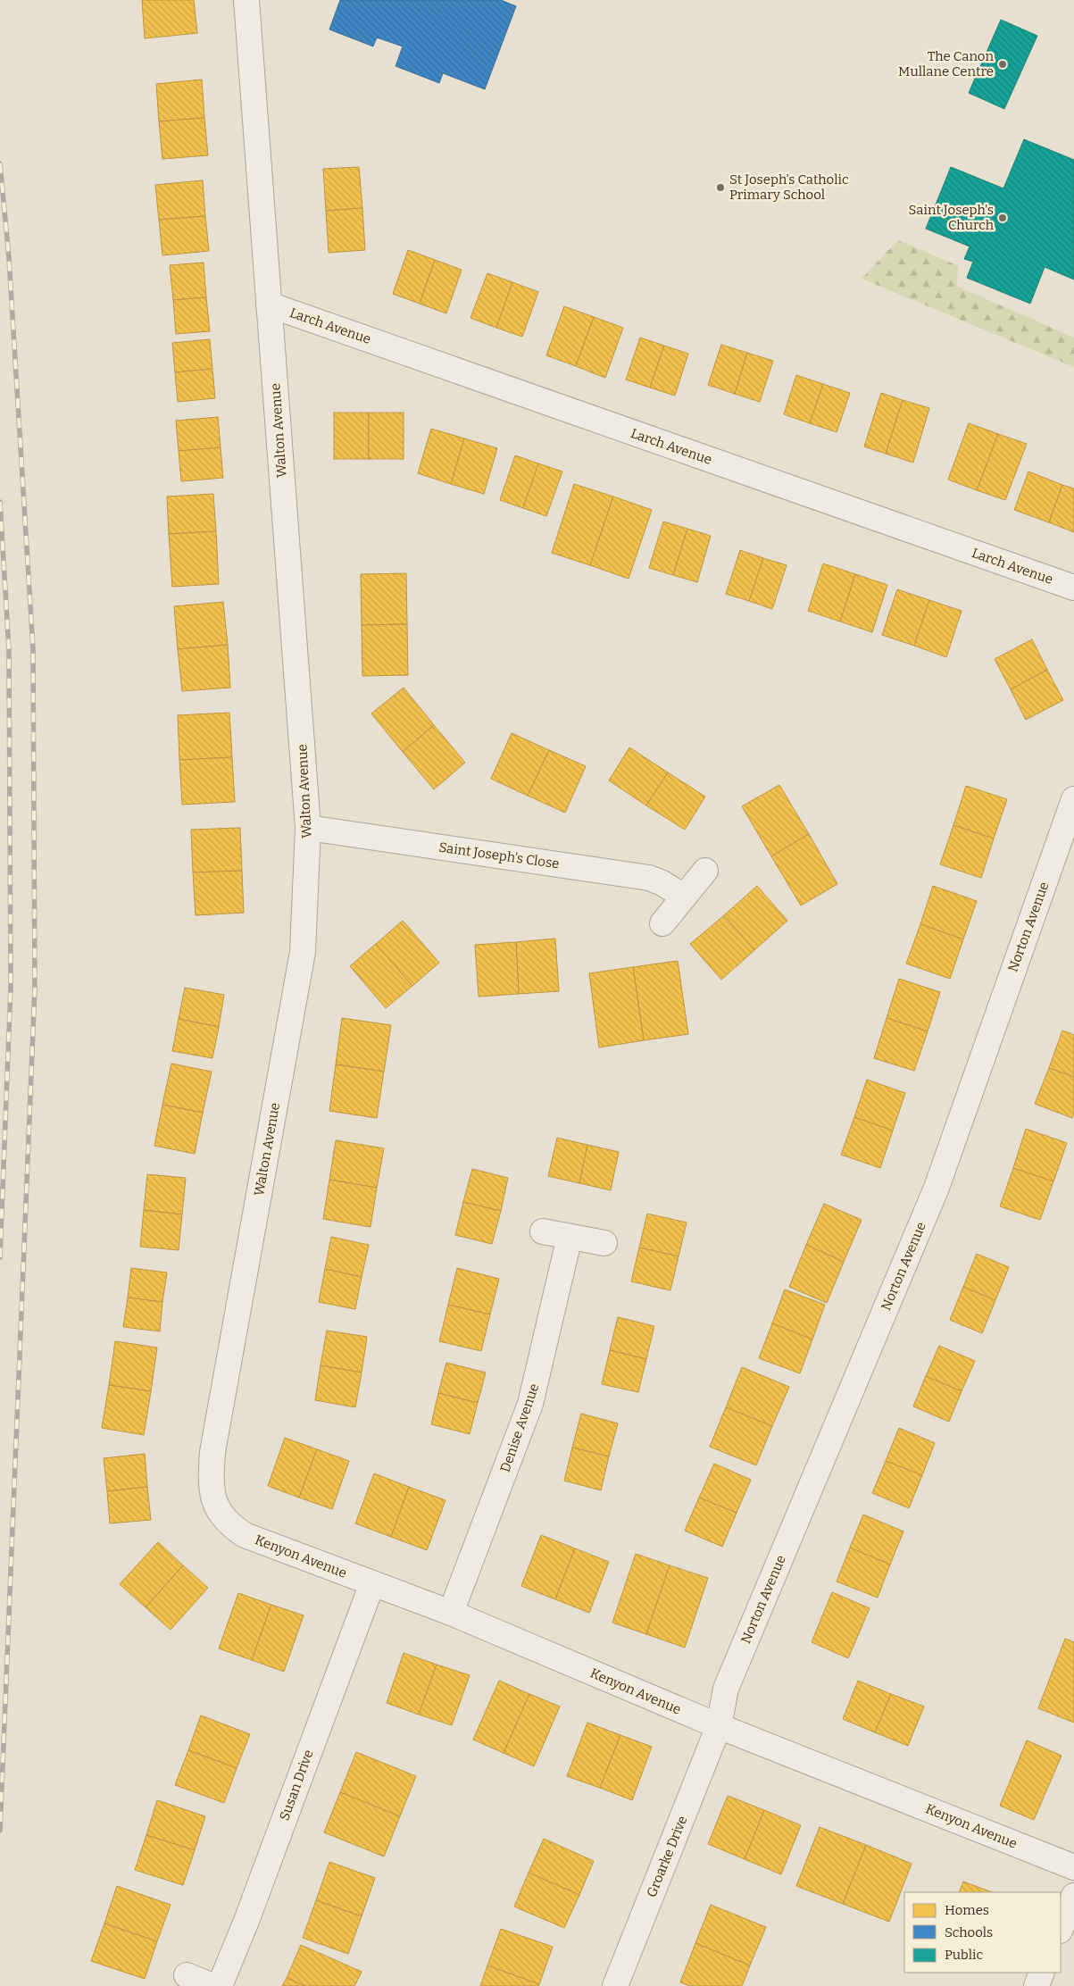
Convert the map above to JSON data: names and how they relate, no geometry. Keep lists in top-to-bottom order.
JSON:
{
  "streets": {
    "street": [
      "Larch Avenue",
      "Walton Avenue",
      "Saint Joseph's Close",
      "Norton Avenue",
      "Denise Avenue",
      "Kenyon Avenue",
      "Susan Drive",
      "Groarke Drive"
    ]
  },
  "crossings": [
    ["Larch Avenue", "Walton Avenue"],
    ["Walton Avenue", "Saint Joseph's Close"],
    ["Walton Avenue", "Kenyon Avenue"],
    ["Norton Avenue", "Kenyon Avenue"],
    ["Norton Avenue", "Groarke Drive"],
    ["Denise Avenue", "Kenyon Avenue"],
    ["Kenyon Avenue", "Susan Drive"],
    ["Kenyon Avenue", "Groarke Drive"]
  ],
  "places": ["The Canon Mullane Centre", "St Joseph's Catholic Primary School", "Saint Joseph's Church"],
  "legend": ["Homes", "Schools", "Public"]
}
